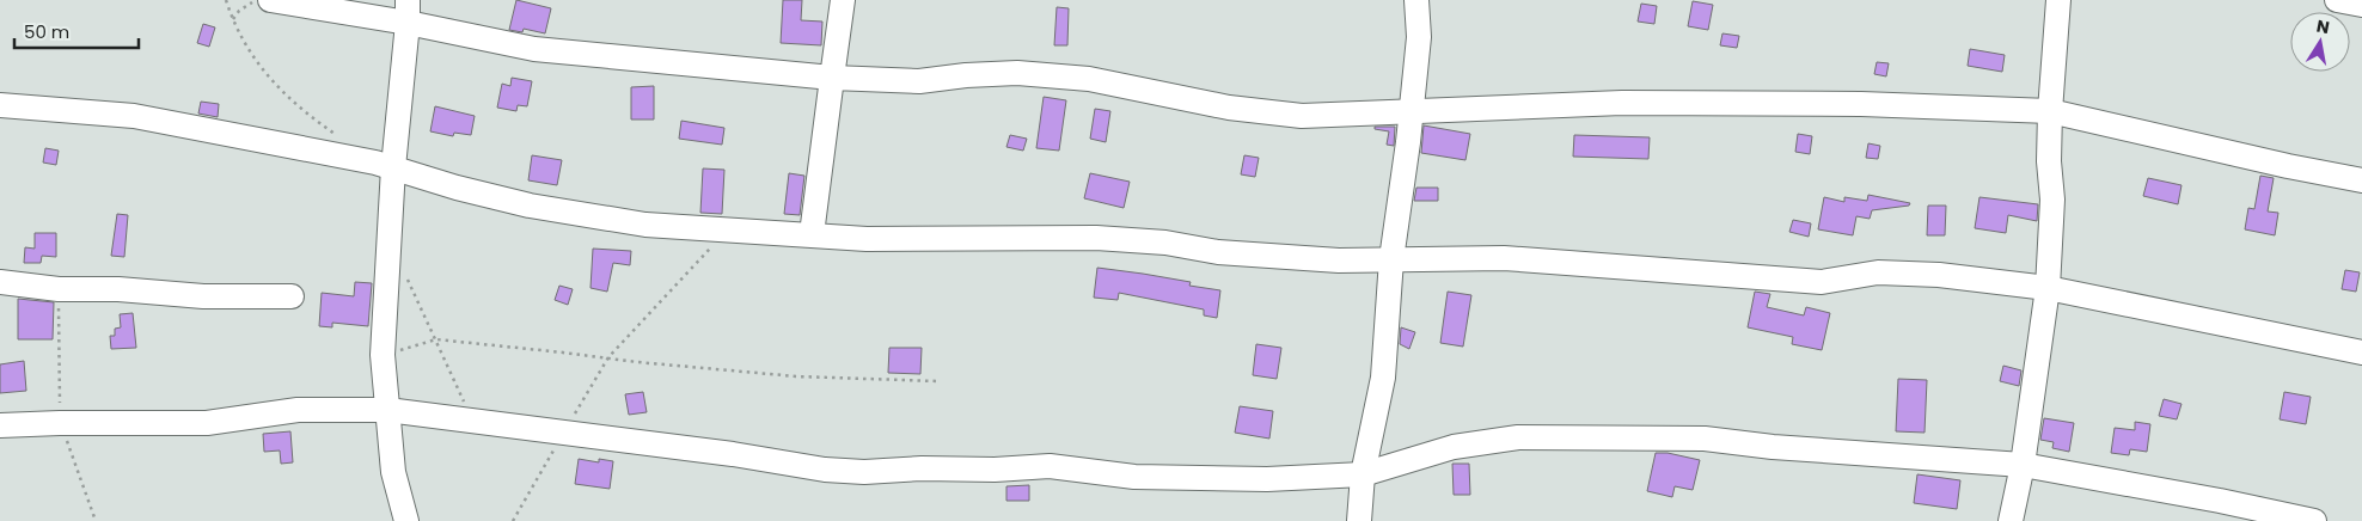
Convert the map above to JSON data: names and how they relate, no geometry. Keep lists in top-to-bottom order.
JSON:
{
  "scale_bar": "50 m",
  "north": "top"
}
